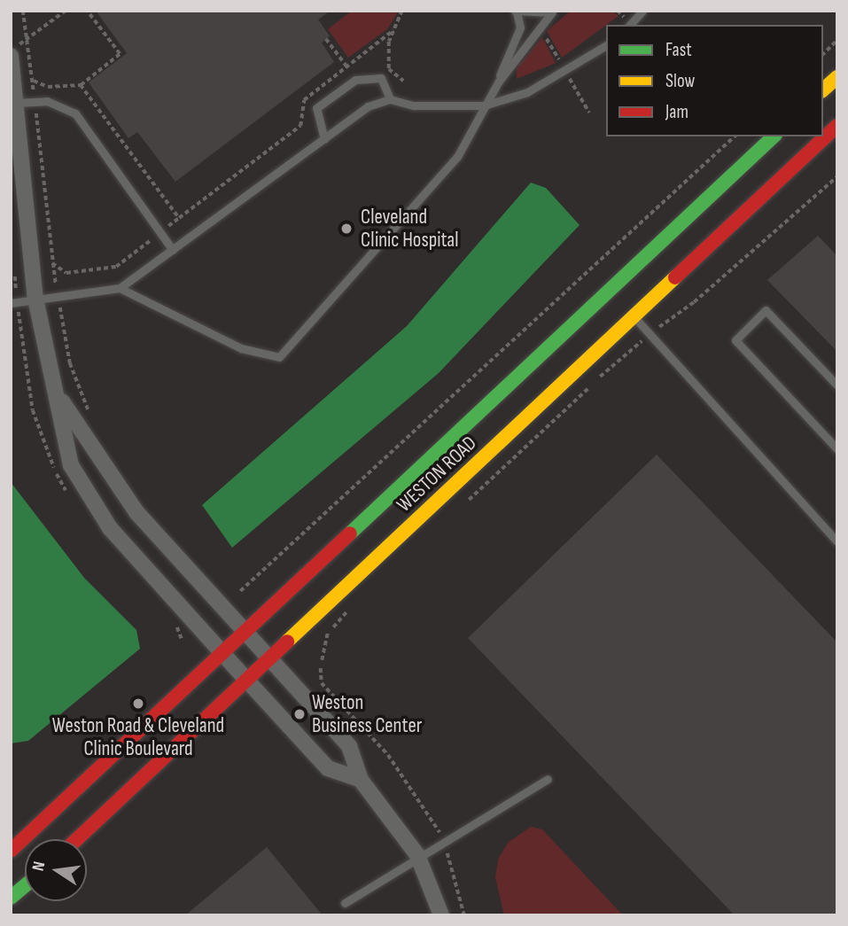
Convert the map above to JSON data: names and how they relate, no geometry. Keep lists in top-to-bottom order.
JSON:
{
  "streets": {
    "main road": ["WESTON ROAD"]
  },
  "places": ["Cleveland Clinic Hospital", "Weston Road & Cleveland Clinic Boulevard", "Weston Business Center"],
  "legend": ["Fast", "Slow", "Jam"],
  "north": "left"
}
